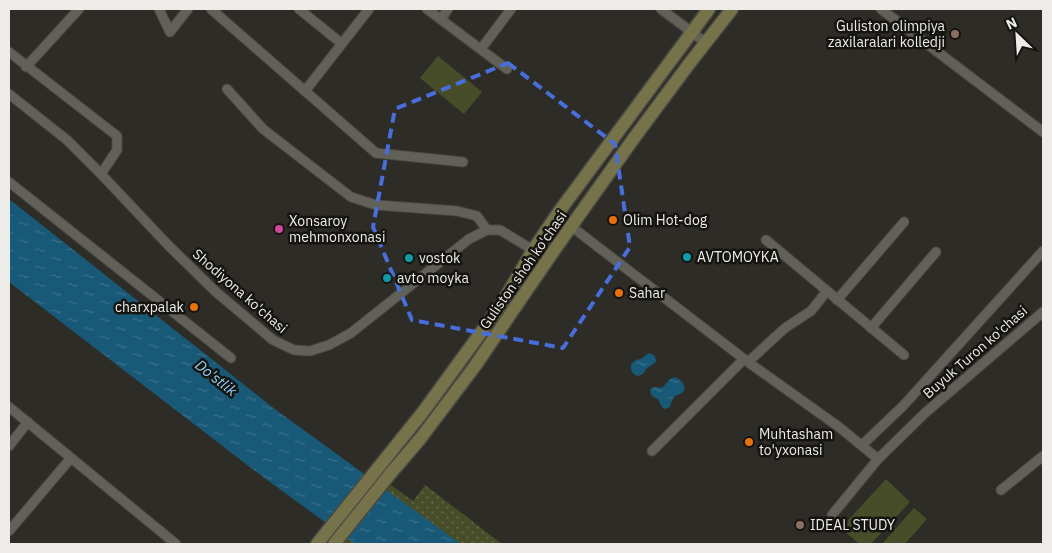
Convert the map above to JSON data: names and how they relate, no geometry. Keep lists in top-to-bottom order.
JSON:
{
  "streets": {
    "main road": ["Guliston shoh ko'chasi"],
    "street": ["Shodiyona ko'chasi", "Buyuk Turon ko'chasi"]
  },
  "water": ["Do'stlik"],
  "places": [
    "Guliston olimpiya zaxilaralari kolledji",
    "Olim Hot-dog",
    "Xonsaroy mehmonxonasi",
    "AVTOMOYKA",
    "vostok",
    "avto moyka",
    "Sahar",
    "charxpalak",
    "Muhtasham to'yxonasi",
    "IDEAL STUDY"
  ],
  "north": "top left"
}
